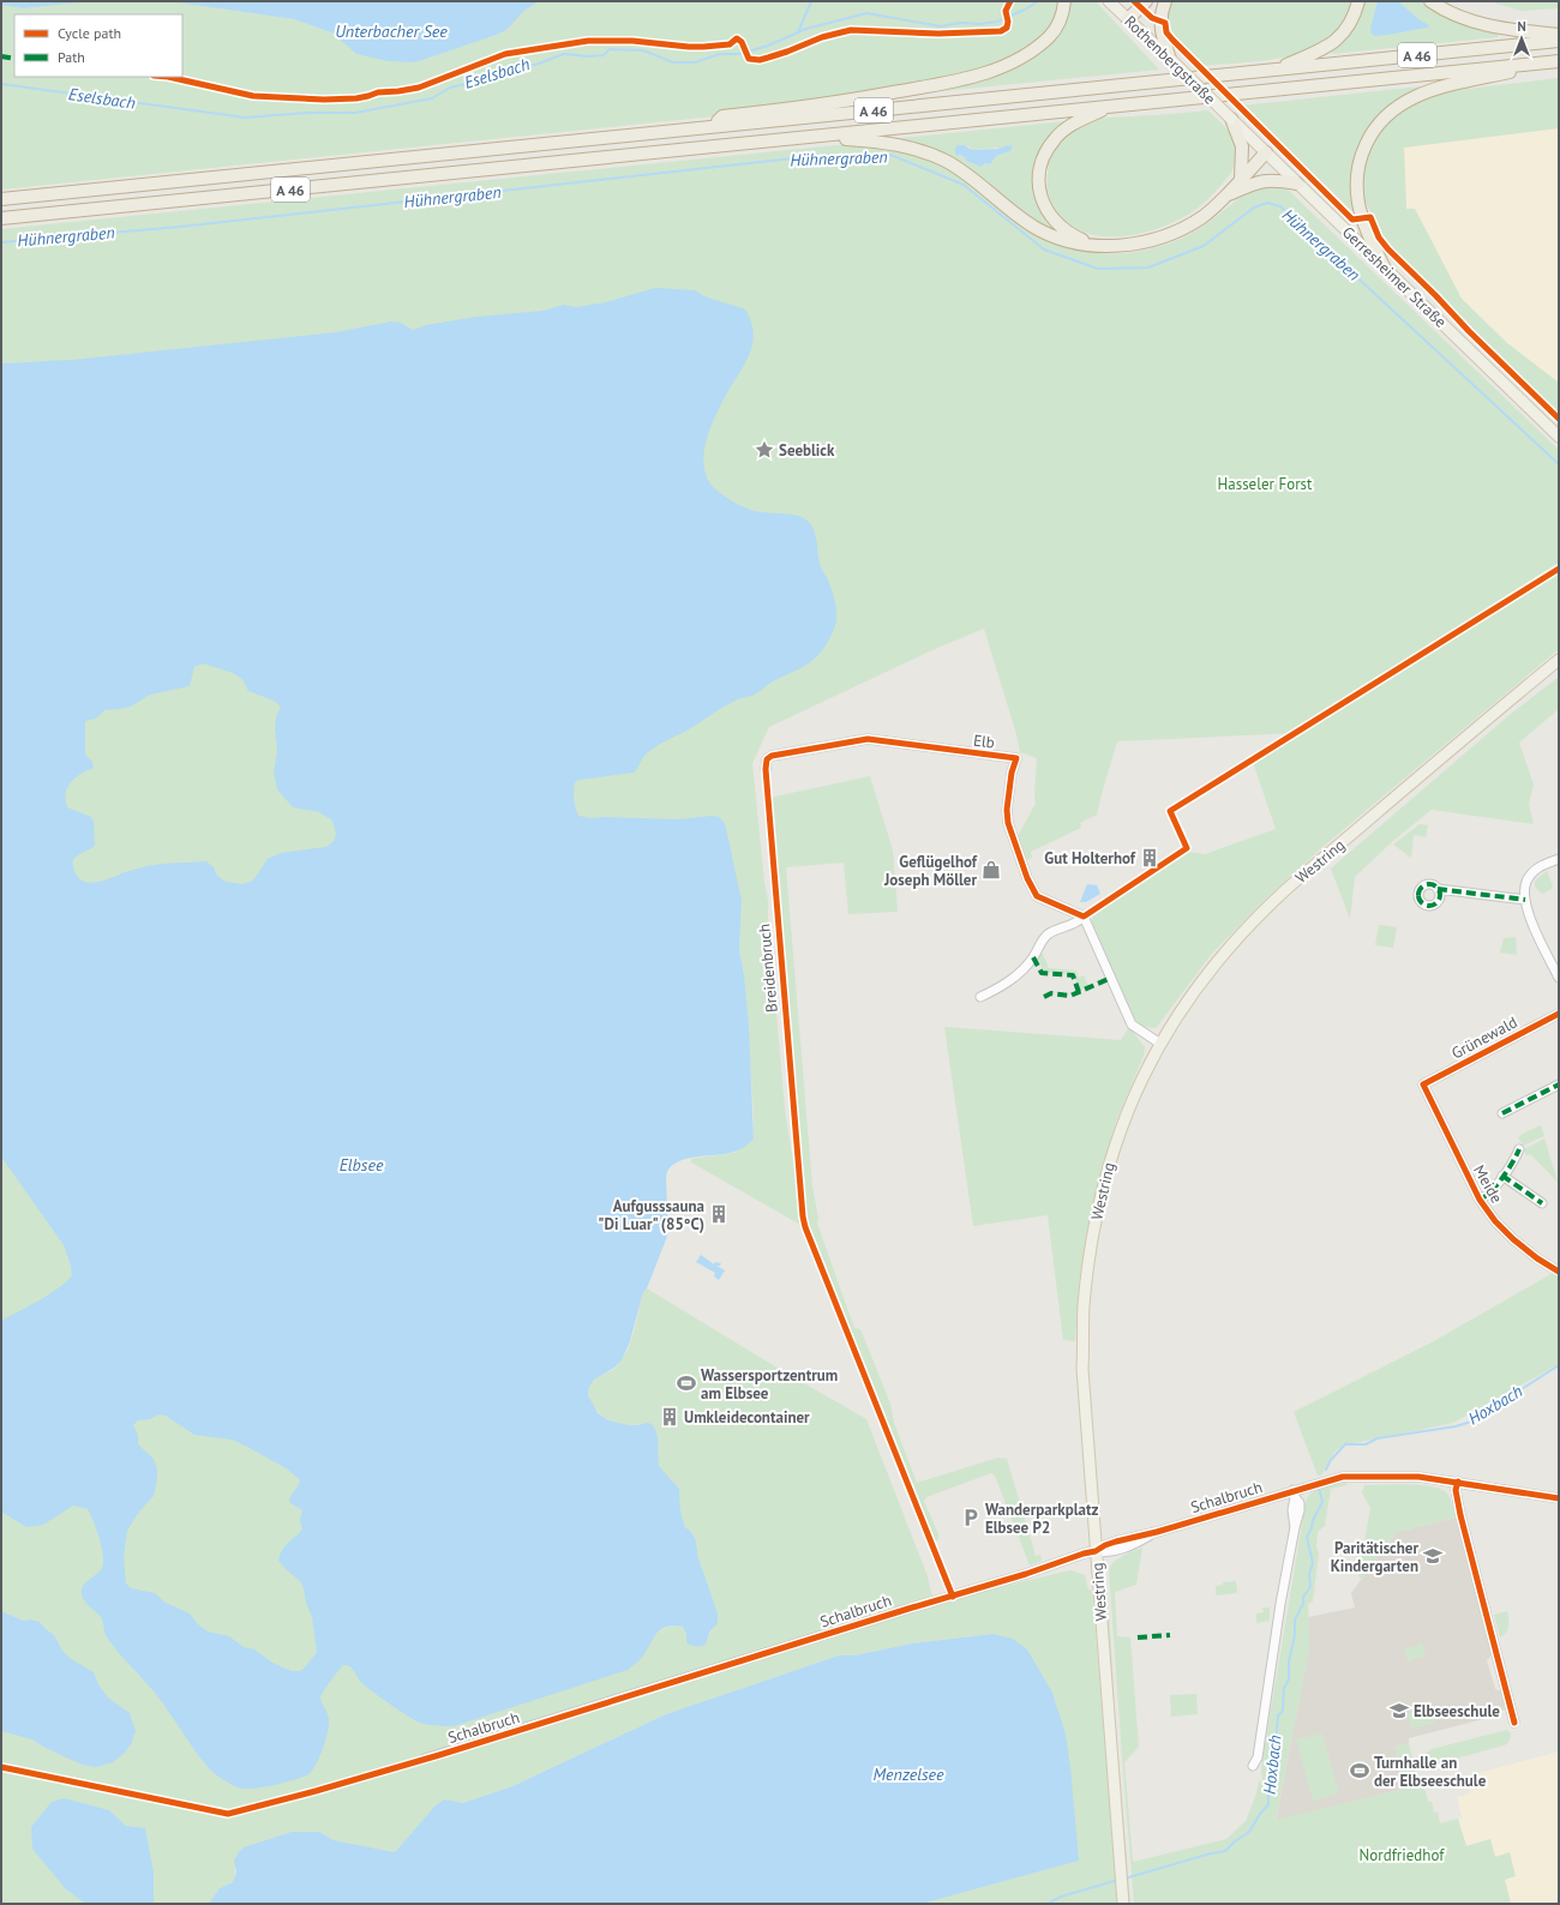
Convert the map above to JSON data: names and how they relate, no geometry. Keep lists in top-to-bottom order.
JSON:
{
  "streets": {
    "highway": ["A 46"],
    "main road": ["Rothenbergstraße", "Gerresheimer Straße", "Westring"],
    "street": [
      "Elb",
      "Grünewald",
      "Meide",
      "Schalbruch"
    ],
    "cycle path": ["Breidenbruch"]
  },
  "crossings": [
    ["Rothenbergstraße", "Gerresheimer Straße"],
    ["Westring", "Schalbruch"],
    ["Grünewald", "Meide"]
  ],
  "water": [
    "Unterbacher See",
    "Eselsbach",
    "Hühnergraben",
    "Elbsee",
    "Hoxbach",
    "Menzelsee"
  ],
  "parks": ["Hasseler Forst", "Nordfriedhof"],
  "places": {
    "place": ["Seeblick"],
    "building": ["Gut Holterhof", "Aufgusssauna \"Di Luar\" (85°C)", "Umkleidecontainer"],
    "shop": ["Geflügelhof Joseph Möller"],
    "sports": ["Wassersportzentrum am Elbsee", "Turnhalle an der Elbseeschule"],
    "parking": ["Wanderparkplatz Elbsee P2"],
    "school or university": ["Paritätischer Kindergarten", "Elbseeschule"]
  },
  "legend": ["Cycle path", "Path"],
  "north": "top"
}
